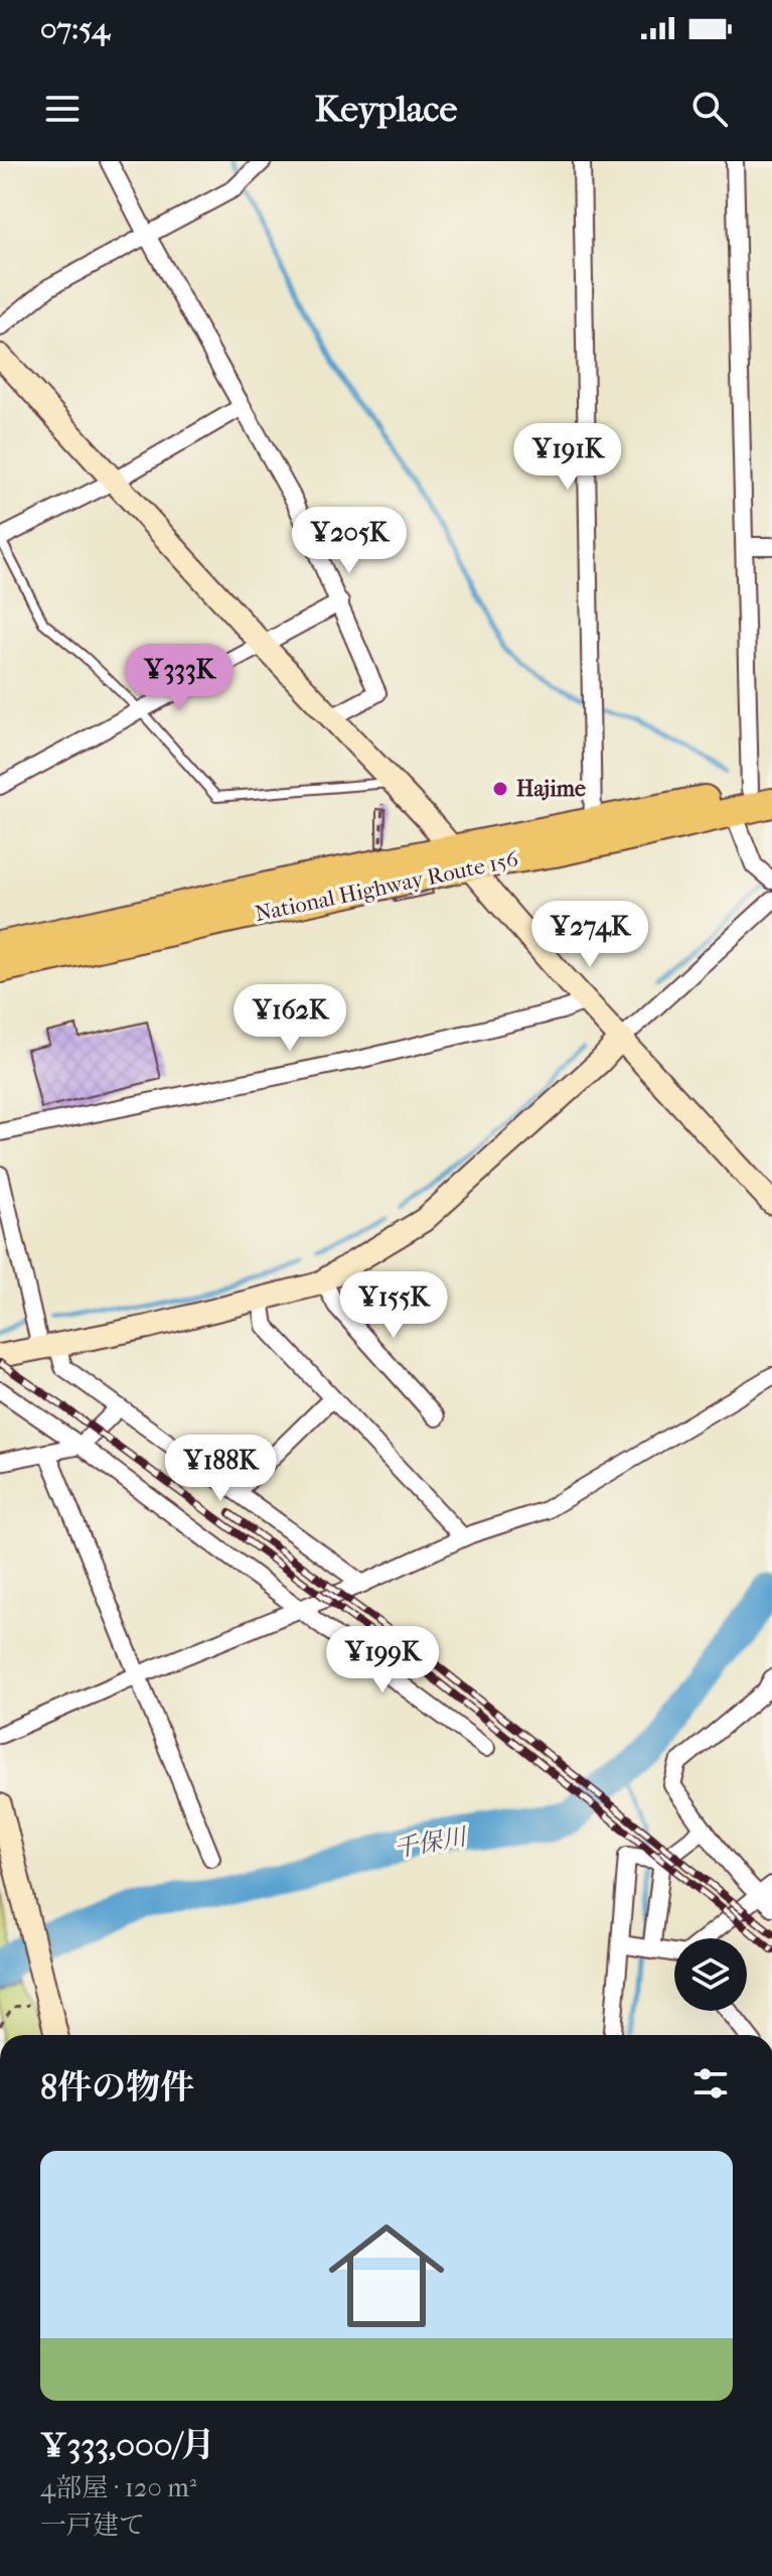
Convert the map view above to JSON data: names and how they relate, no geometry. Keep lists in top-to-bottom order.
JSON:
{
  "streets": {
    "highway": ["National Highway Route 156"]
  },
  "water": ["千保川"],
  "places": ["Hajime"],
  "page": {
    "status": "07:54",
    "header": "Keyplace",
    "price": [
      "¥191K",
      "¥205K",
      "¥333K",
      "¥274K",
      "¥162K",
      "¥155K",
      "¥188K",
      "¥199K"
    ],
    "heading": "8件の物件",
    "list": [
      {
        "name": "¥333,000/月",
        "note": "4部屋 · 120 m² · 一戸建て"
      }
    ]
  }
}
